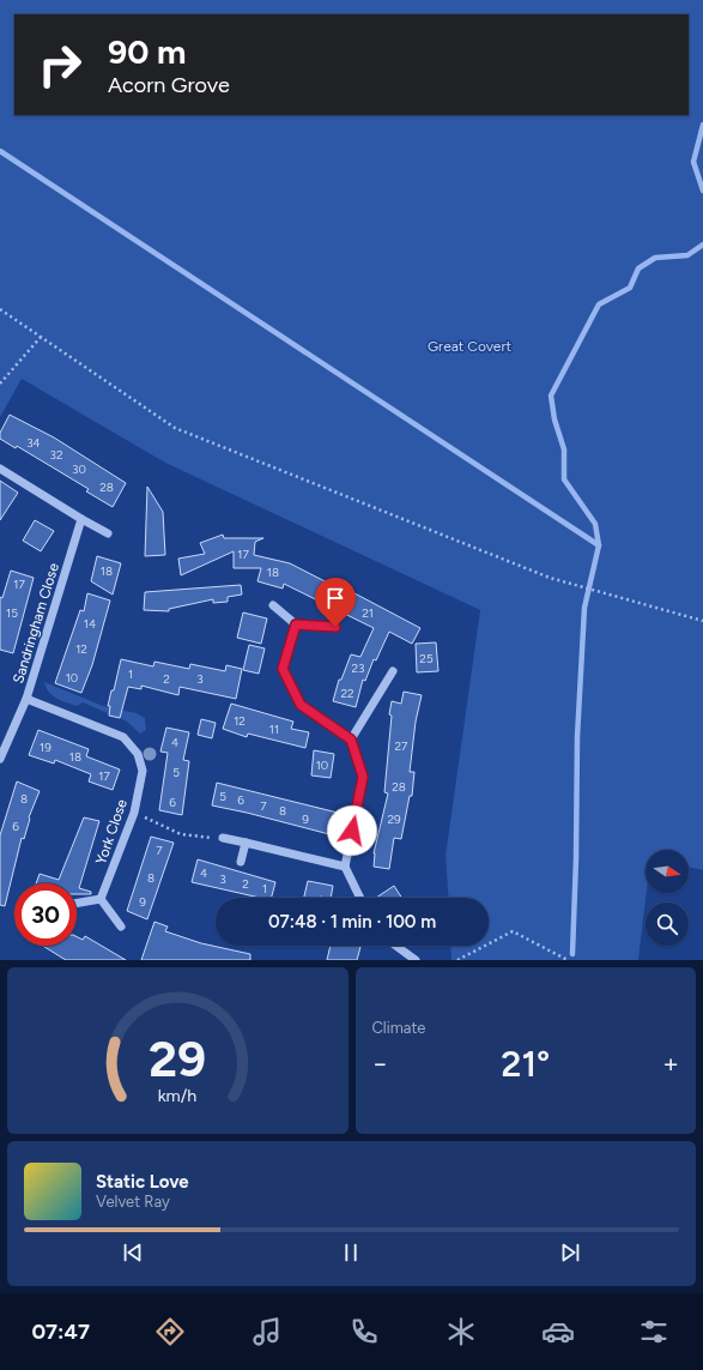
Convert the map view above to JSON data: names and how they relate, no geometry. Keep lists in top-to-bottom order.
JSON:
{
  "streets": {
    "street": ["Sandringham Close", "York Close"]
  },
  "crossings": [
    ["Sandringham Close", "York Close"]
  ],
  "parks": ["Great Covert"],
  "house_numbers": [
    "34",
    "32",
    "30",
    "28",
    "17",
    "18",
    "18",
    "17",
    "15",
    "21",
    "14",
    "12",
    "25",
    "23",
    "1",
    "10",
    "2",
    "3",
    "22",
    "12",
    "11",
    "4",
    "27",
    "19",
    "18",
    "10",
    "5",
    "17",
    "28",
    "5",
    "8",
    "6",
    "6",
    "7",
    "8",
    "9",
    "29",
    "6",
    "7",
    "4",
    "8",
    "3",
    "2",
    "1",
    "9"
  ],
  "north": "right",
  "page": {
    "turn": ["90 m", "Acorn Grove"],
    "limit": "30",
    "trip": "07:48 · 1 min · 100 m",
    "tile": "Climate",
    "heat": ["−", "21°", "+"],
    "song": ["Static Love", "Velvet Ray"],
    "tabs": "07:47",
    "gauge": ["29", "km/h"]
  }
}
